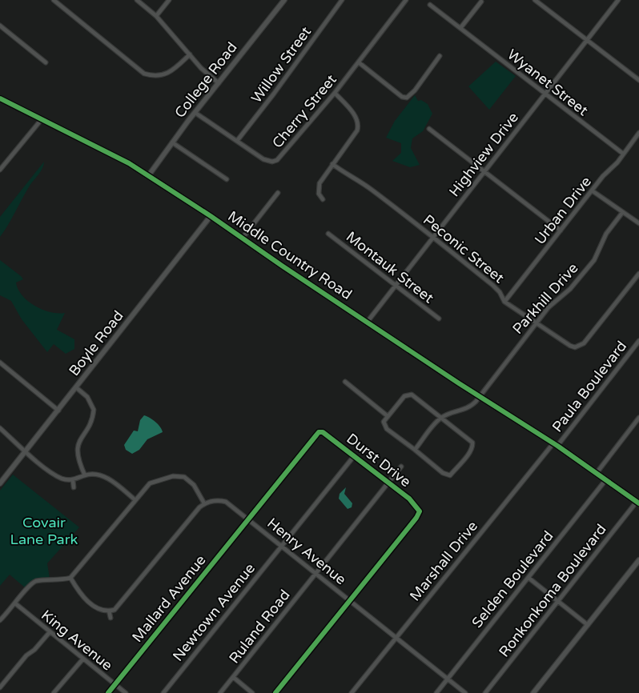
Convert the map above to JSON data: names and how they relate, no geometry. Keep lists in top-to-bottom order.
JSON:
{
  "streets": {
    "main road": ["Middle Country Road"],
    "street": [
      "Willow Street",
      "College Road",
      "Wyanet Street",
      "Cherry Street",
      "Highview Drive",
      "Urban Drive",
      "Peconic Street",
      "Montauk Street",
      "Parkhill Drive",
      "Boyle Road",
      "Paula Boulevard",
      "Durst Drive",
      "Henry Avenue",
      "Marshall Drive",
      "Selden Boulevard",
      "Ronkonkoma Boulevard",
      "Mallard Avenue",
      "Newtown Avenue",
      "Ruland Road",
      "King Avenue"
    ]
  },
  "crossings": [
    ["Willow Street", "Cherry Street"],
    ["College Road", "Cherry Street"],
    ["College Road", "Middle Country Road"],
    ["Wyanet Street", "Highview Drive"],
    ["Wyanet Street", "Urban Drive"],
    ["Highview Drive", "Peconic Street"],
    ["Highview Drive", "Middle Country Road"],
    ["Highview Drive", "Montauk Street"],
    ["Urban Drive", "Peconic Street"],
    ["Peconic Street", "Parkhill Drive"],
    ["Middle Country Road", "Parkhill Drive"],
    ["Middle Country Road", "Boyle Road"],
    ["Middle Country Road", "Paula Boulevard"],
    ["Middle Country Road", "Marshall Drive"],
    ["Paula Boulevard", "Marshall Drive"],
    ["Durst Drive", "Henry Avenue"],
    ["Durst Drive", "Mallard Avenue"],
    ["Durst Drive", "Newtown Avenue"],
    ["Durst Drive", "Ruland Road"],
    ["Henry Avenue", "Marshall Drive"],
    ["Henry Avenue", "Selden Boulevard"],
    ["Henry Avenue", "Mallard Avenue"],
    ["Henry Avenue", "Newtown Avenue"],
    ["Henry Avenue", "Ruland Road"],
    ["Mallard Avenue", "King Avenue"]
  ],
  "parks": ["Covair Lane Park"]
}
